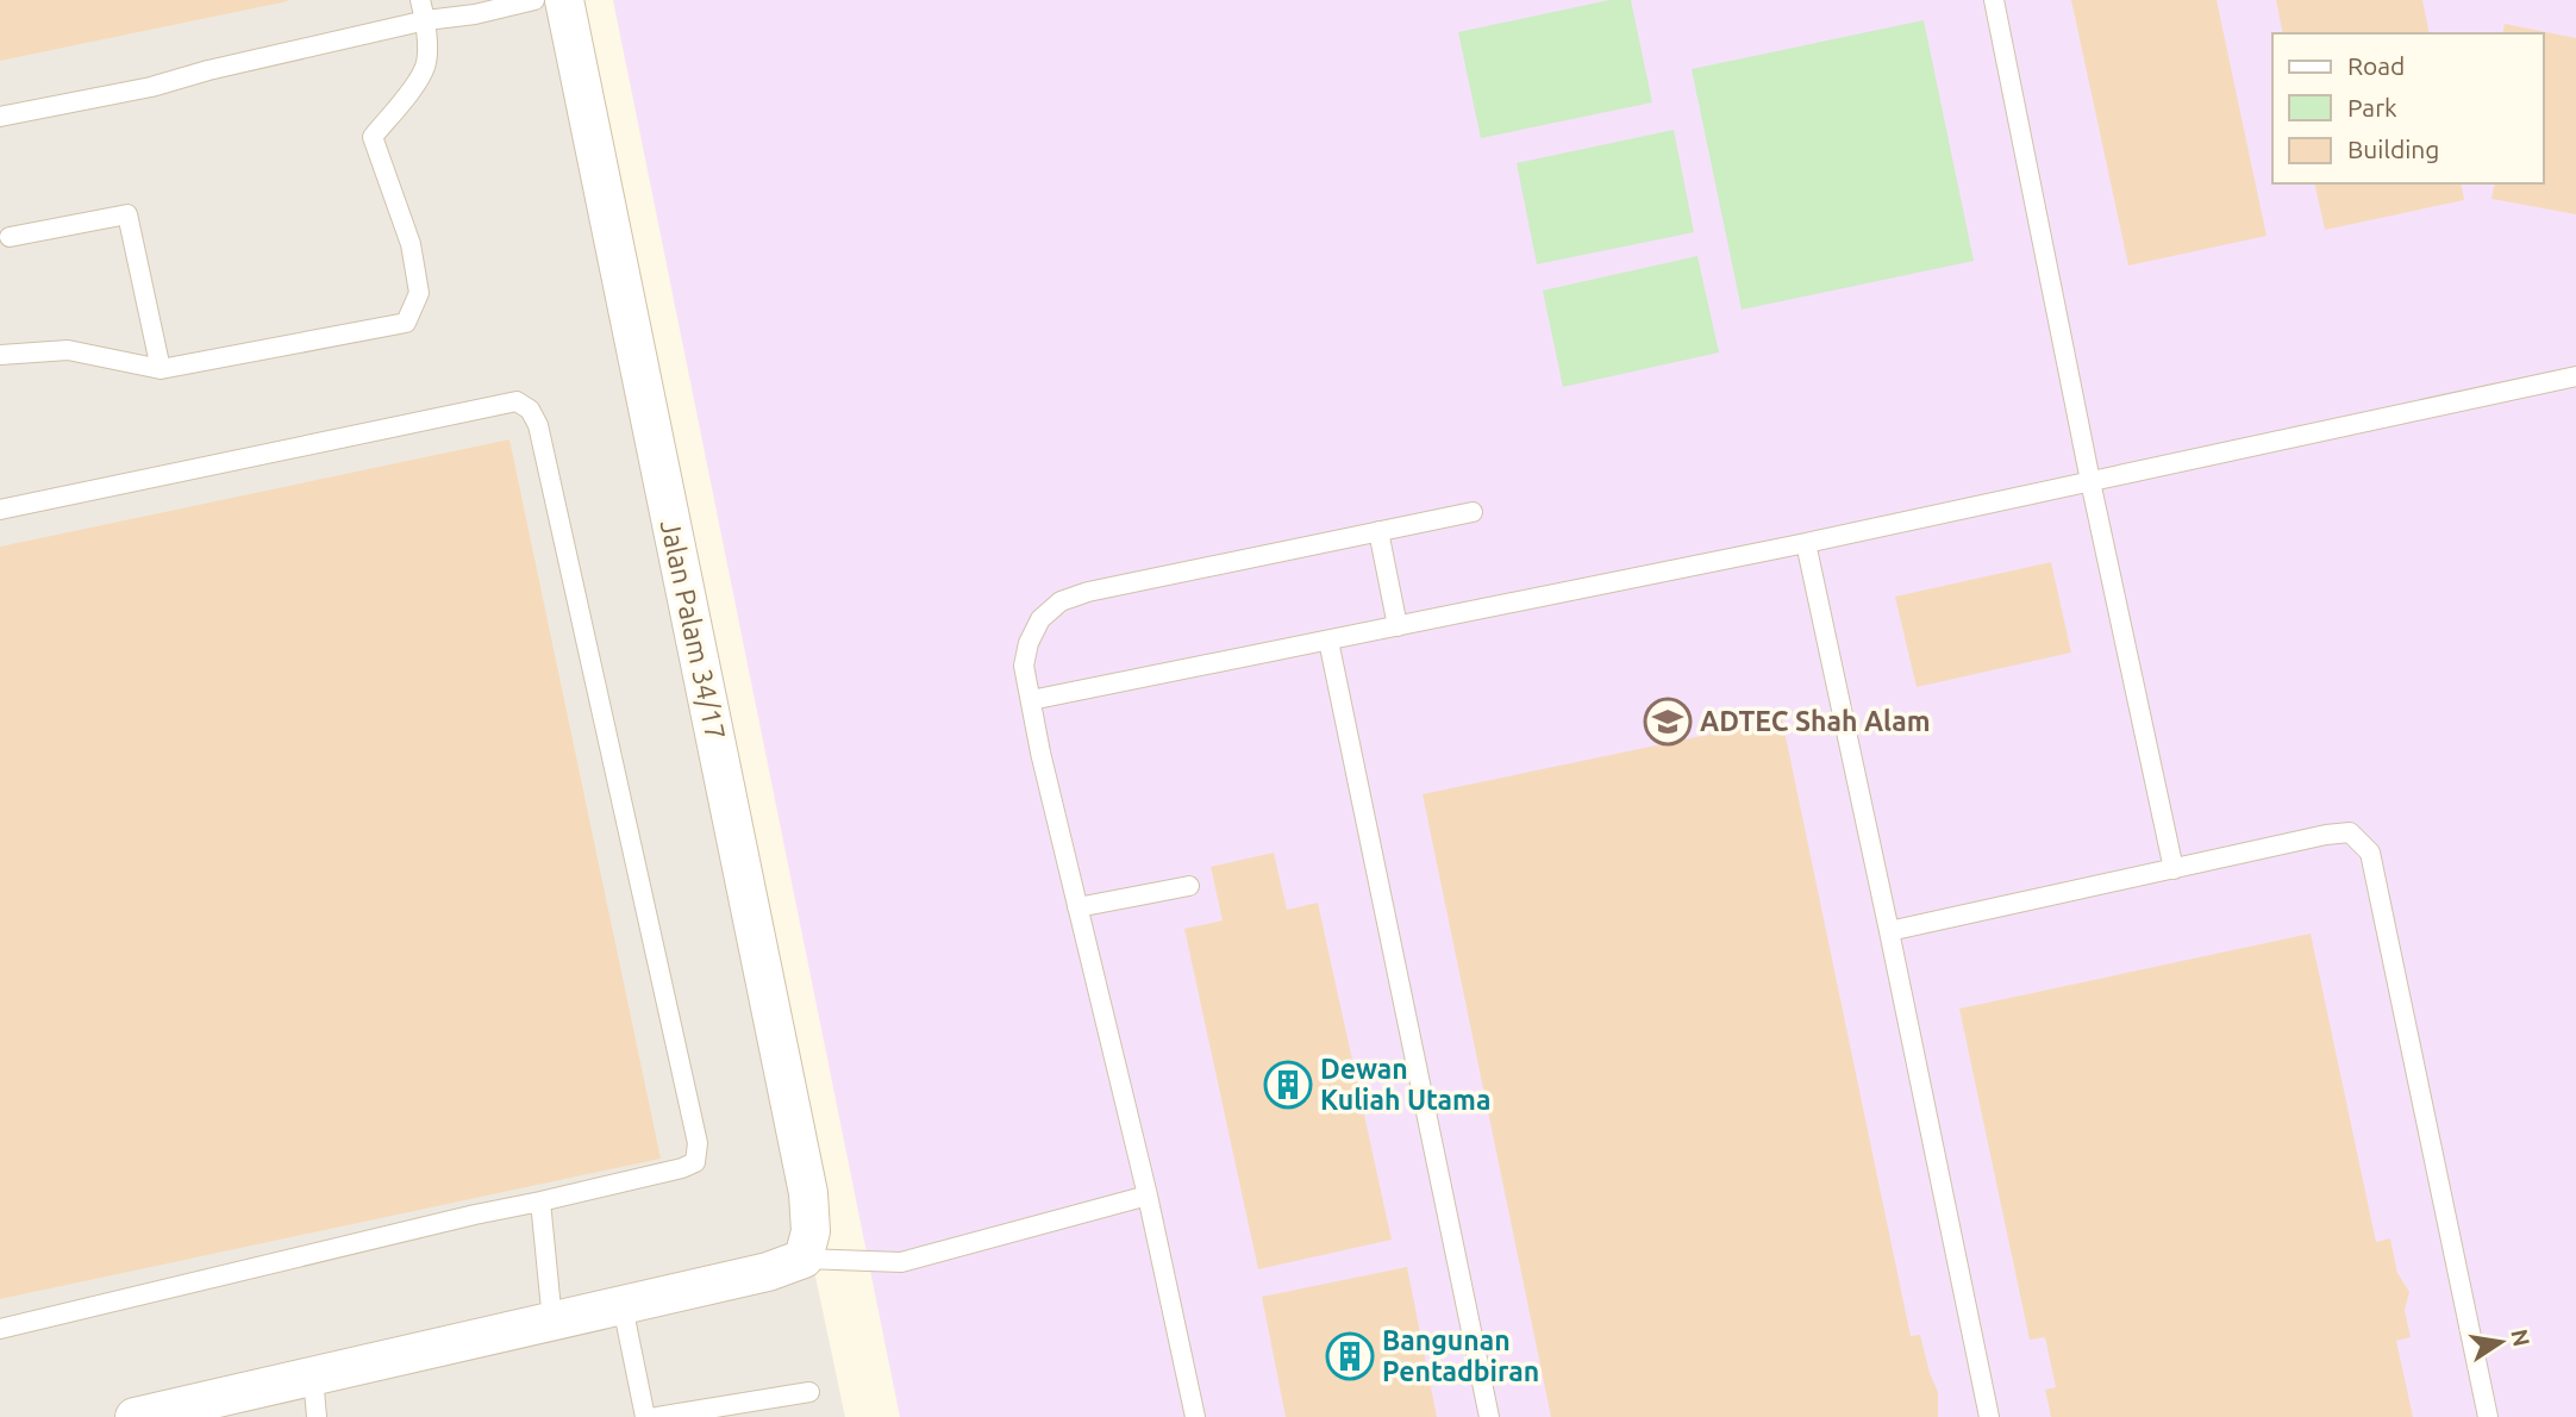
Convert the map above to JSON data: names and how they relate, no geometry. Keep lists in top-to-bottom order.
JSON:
{
  "streets": {
    "street": ["Jalan Palam 34/17"]
  },
  "places": {
    "school or university": ["ADTEC Shah Alam"],
    "building": ["Dewan Kuliah Utama", "Bangunan Pentadbiran"]
  },
  "legend": ["Road", "Park", "Building"],
  "north": "right"
}
